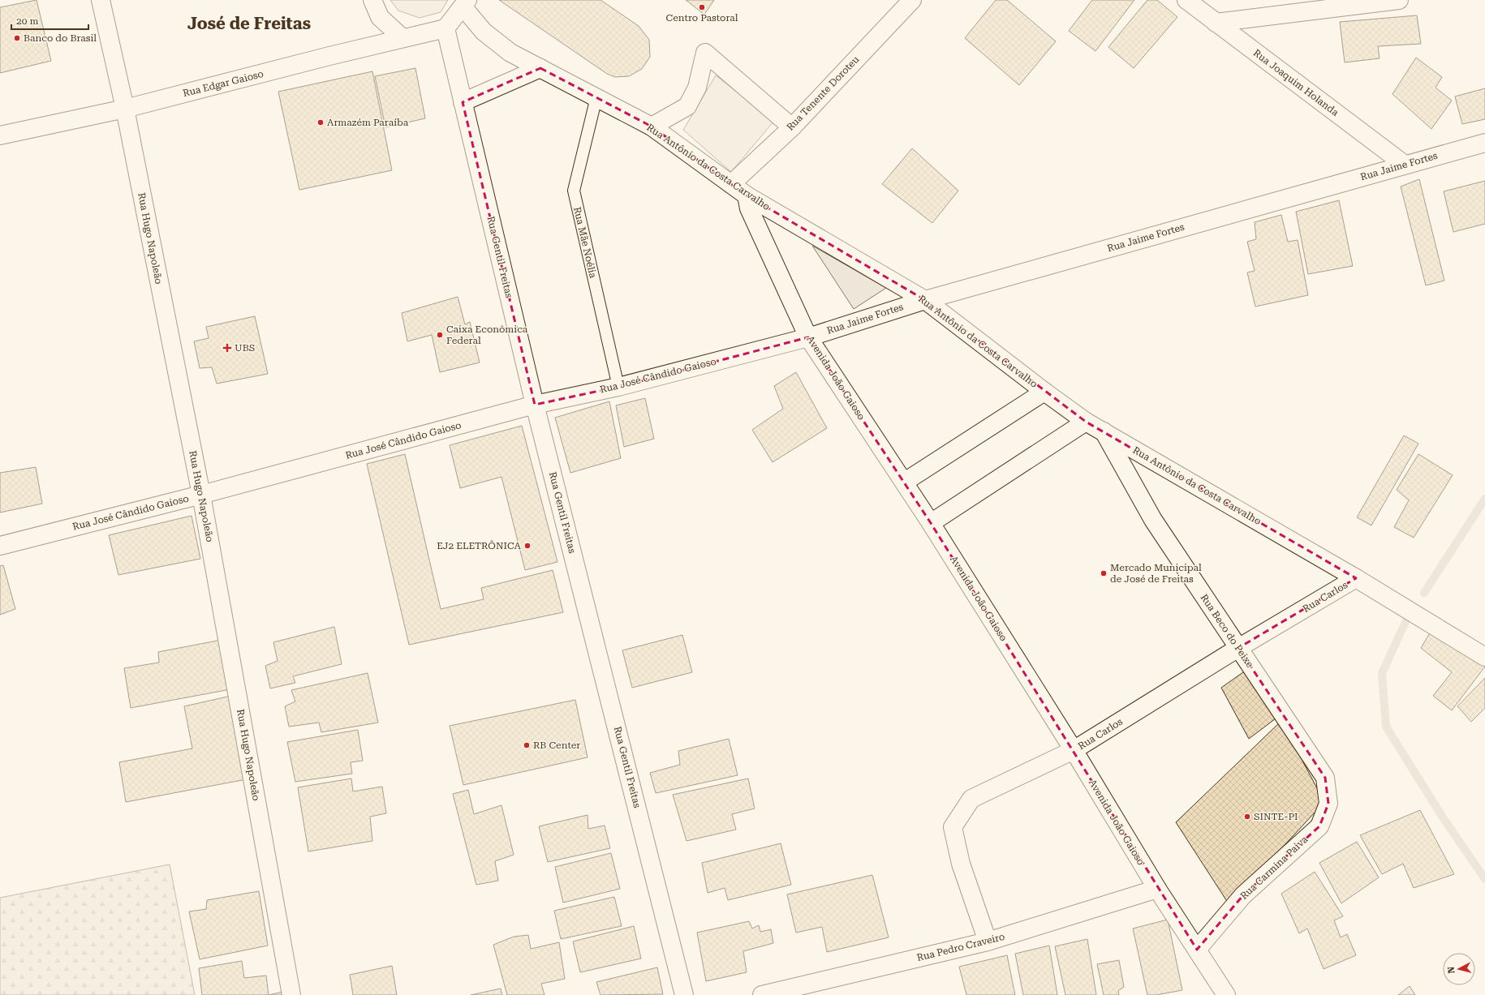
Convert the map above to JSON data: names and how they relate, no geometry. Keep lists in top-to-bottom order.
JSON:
{
  "streets": {
    "street": [
      "Rua Joaquim Holanda",
      "Rua Edgar Gaioso",
      "Rua Tenente Doroteu",
      "Rua Jaime Fortes",
      "Rua Antônio da Costa Carvalho",
      "Rua Hugo Napoleão",
      "Rua Gentil Freitas",
      "Rua José Cândido Gaioso",
      "Avenida João Gaioso",
      "Rua Carlos",
      "Rua Beco do Peixe",
      "Rua Carmina Paiva",
      "Rua Pedro Craveiro"
    ],
    "lane": ["Rua Mãe Noélia"]
  },
  "crossings": [
    ["Rua Joaquim Holanda", "Rua Jaime Fortes"],
    ["Rua Edgar Gaioso", "Rua Hugo Napoleão"],
    ["Rua Edgar Gaioso", "Rua Gentil Freitas"],
    ["Rua Tenente Doroteu", "Rua Antônio da Costa Carvalho"],
    ["Rua Jaime Fortes", "Rua Antônio da Costa Carvalho"],
    ["Rua Jaime Fortes", "Rua José Cândido Gaioso"],
    ["Rua Jaime Fortes", "Avenida João Gaioso"],
    ["Rua Antônio da Costa Carvalho", "Rua Mãe Noélia"],
    ["Rua Antônio da Costa Carvalho", "Avenida João Gaioso"],
    ["Rua Antônio da Costa Carvalho", "Rua Carlos"],
    ["Rua Antônio da Costa Carvalho", "Rua Beco do Peixe"],
    ["Rua Hugo Napoleão", "Rua José Cândido Gaioso"],
    ["Rua Mãe Noélia", "Rua José Cândido Gaioso"],
    ["Rua Gentil Freitas", "Rua José Cândido Gaioso"],
    ["Rua José Cândido Gaioso", "Avenida João Gaioso"],
    ["Avenida João Gaioso", "Rua Carlos"],
    ["Avenida João Gaioso", "Rua Carmina Paiva"],
    ["Avenida João Gaioso", "Rua Pedro Craveiro"],
    ["Rua Carlos", "Rua Beco do Peixe"],
    ["Rua Carlos", "Rua Pedro Craveiro"],
    ["Rua Beco do Peixe", "Rua Carmina Paiva"]
  ],
  "districts": ["José de Freitas"],
  "places": {
    "other": [
      "Centro Pastoral",
      "Banco do Brasil",
      "Armazém Paraíba",
      "Caixa Econômica Federal",
      "EJ2 ELETRÔNICA",
      "Mercado Municipal de José de Freitas",
      "RB Center",
      "SINTE-PI"
    ],
    "health": ["UBS"]
  },
  "scale_bar": "20 m",
  "north": "left"
}
